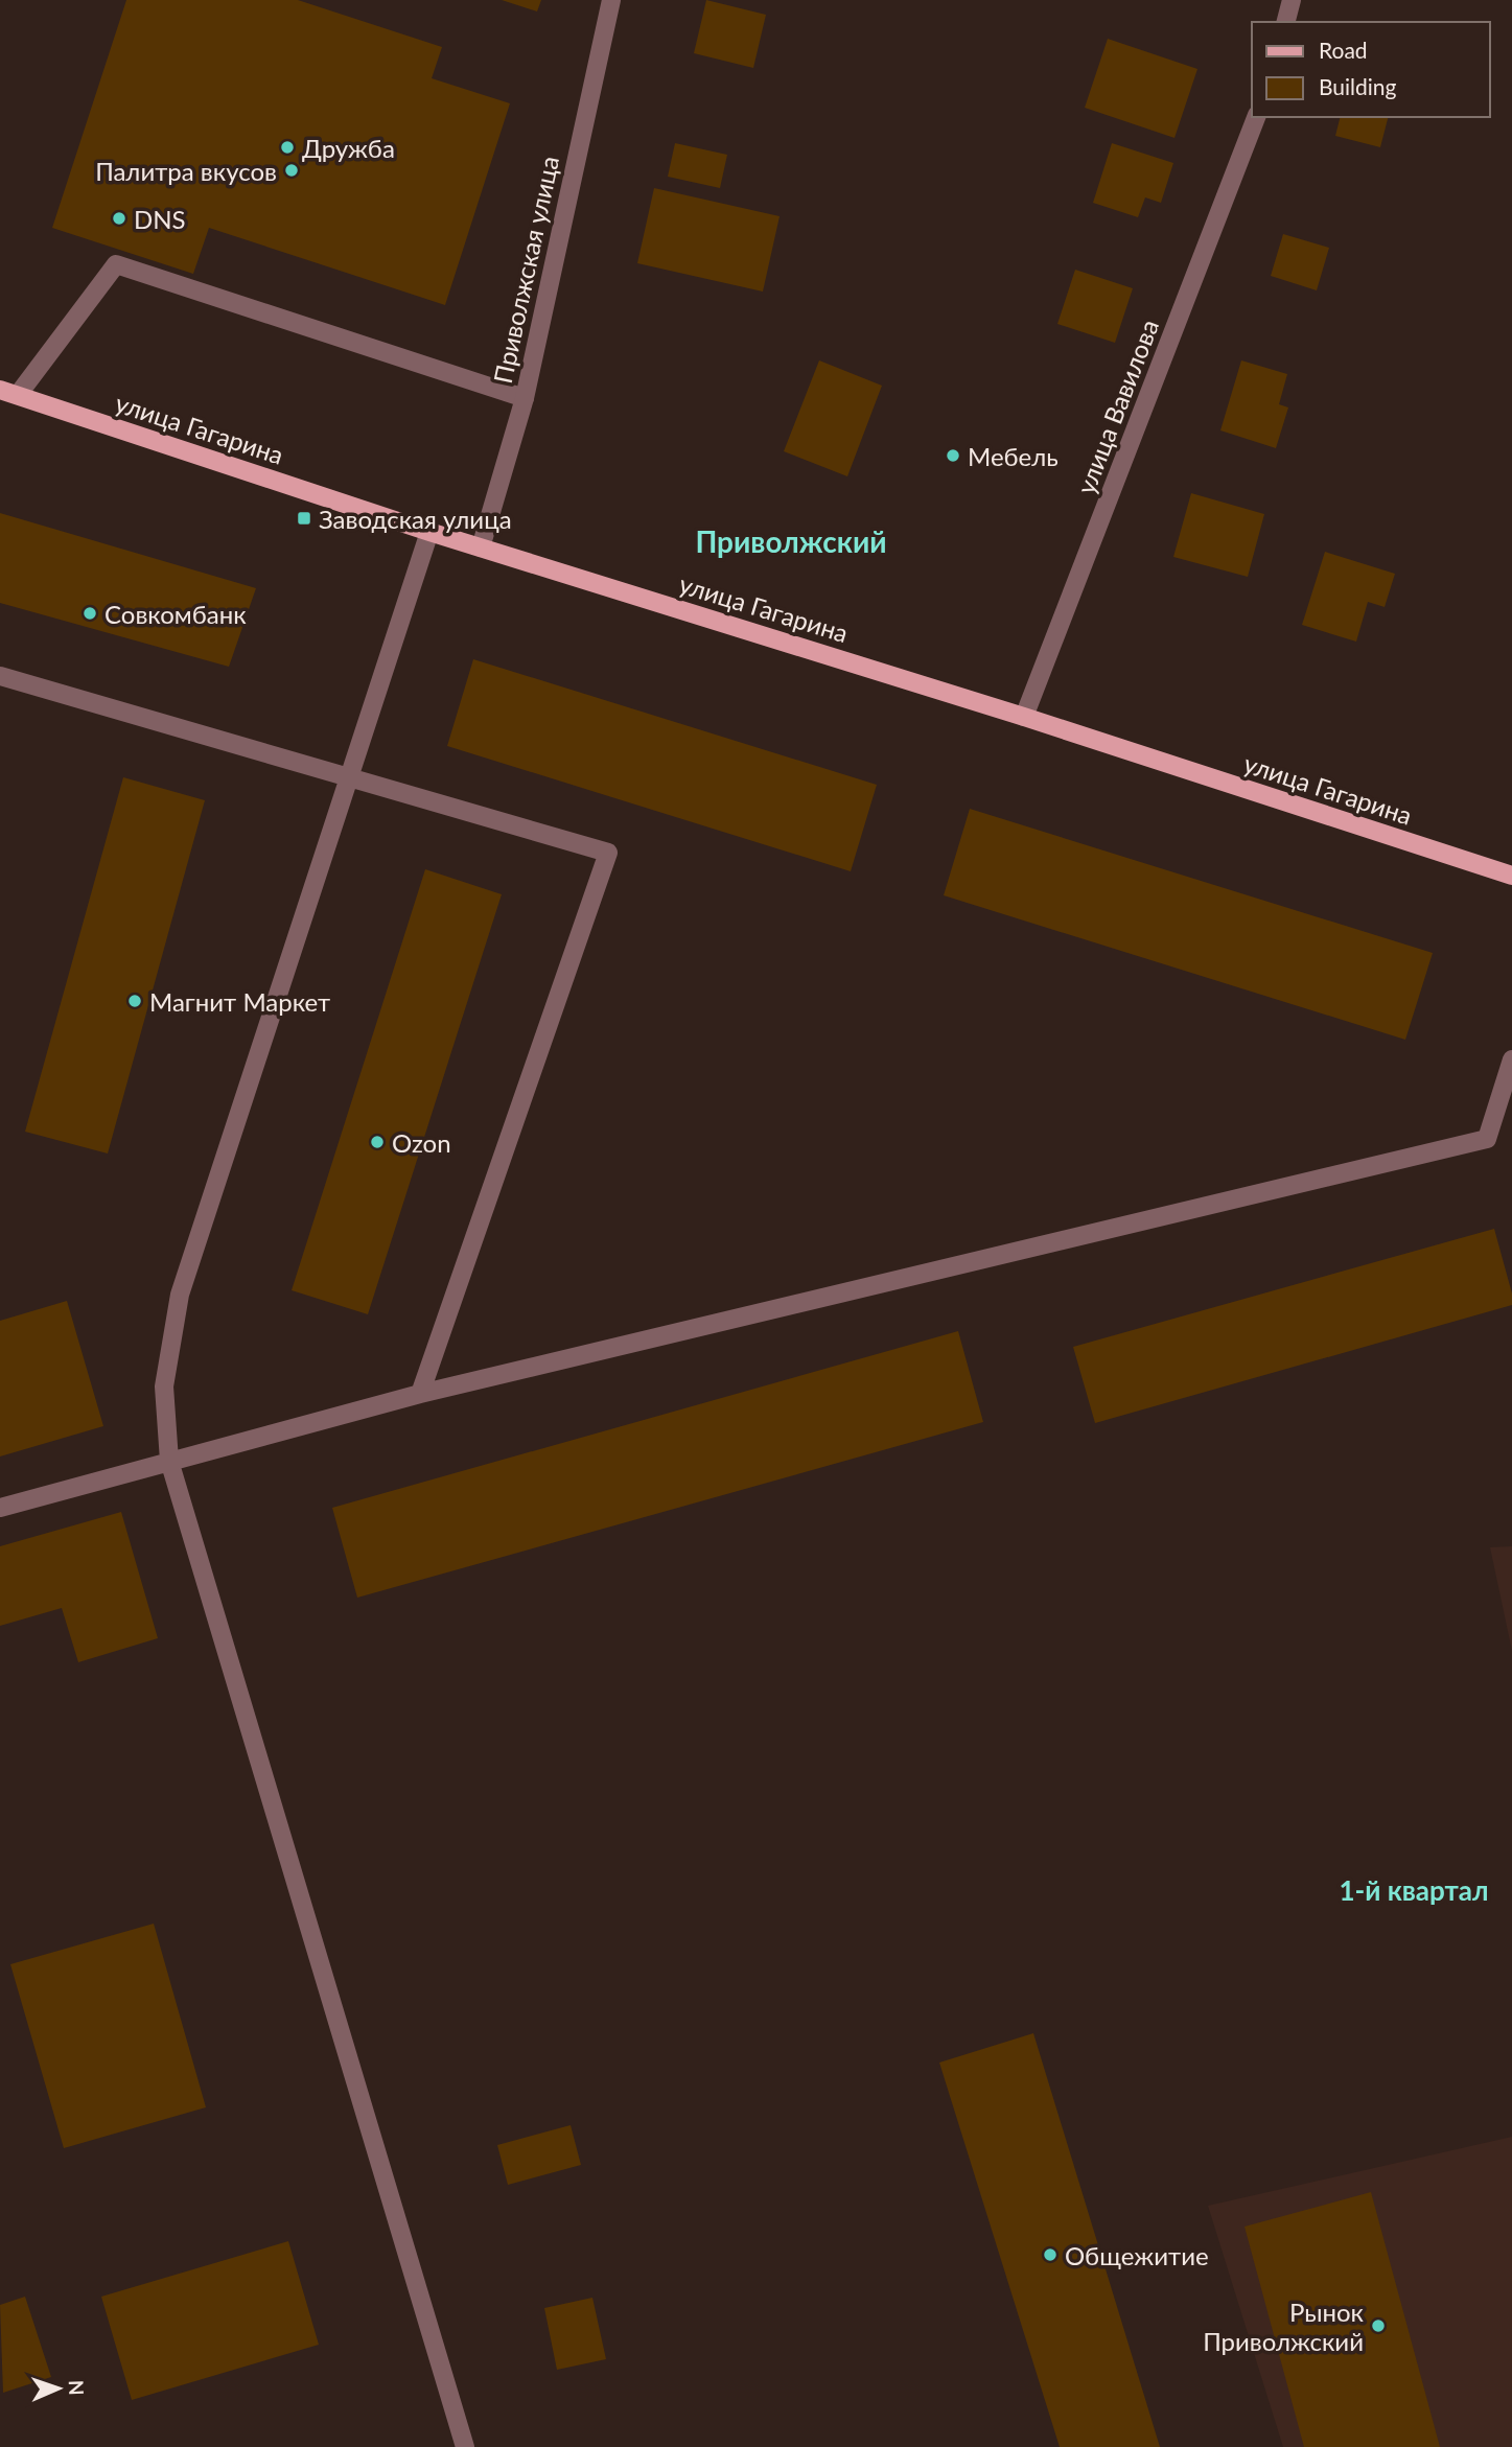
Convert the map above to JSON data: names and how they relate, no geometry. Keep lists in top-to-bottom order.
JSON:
{
  "streets": {
    "main road": ["улица Гагарина"],
    "street": ["Приволжская улица", "улица Вавилова"]
  },
  "crossings": [
    ["Приволжская улица", "улица Гагарина"],
    ["улица Вавилова", "улица Гагарина"]
  ],
  "districts": ["Приволжский", "1-й квартал"],
  "places": {
    "other": [
      "Дружба",
      "Палитра вкусов",
      "DNS",
      "Мебель",
      "Совкомбанк",
      "Магнит Маркет",
      "Ozon",
      "Общежитие",
      "Рынок Приволжский"
    ],
    "transit": ["Заводская улица"]
  },
  "legend": ["Road", "Building"],
  "north": "right"
}
